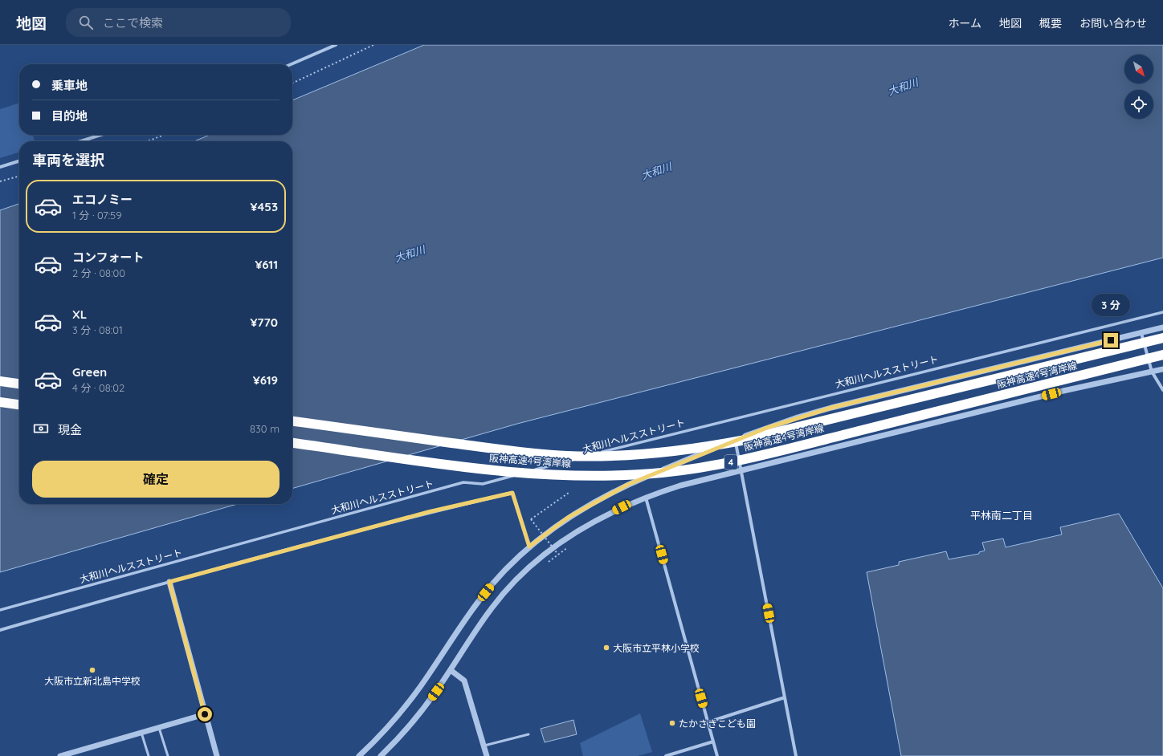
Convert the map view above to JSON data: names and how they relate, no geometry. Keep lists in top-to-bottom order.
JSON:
{
  "streets": {
    "highway": ["阪神高速4号湾岸線", "4"],
    "street": ["大和川ヘルスストリート"]
  },
  "districts": ["平林南二丁目"],
  "water": ["大和川"],
  "places": ["大阪市立平林小学校", "大阪市立新北島中学校", "たかさきこども園"],
  "north": "bottom right",
  "page": {
    "header": "地図",
    "search": "ここで検索",
    "nav": [
      "ホーム",
      "地図",
      "概要",
      "お問い合わせ"
    ],
    "banner": ["乗車地", "目的地"],
    "heading": "車両を選択",
    "list": [
      {
        "name": "エコノミー",
        "note": "1 分 · 07:59",
        "value": "¥453"
      },
      {
        "name": "コンフォート",
        "note": "2 分 · 08:00",
        "value": "¥611"
      },
      {
        "name": "XL",
        "note": "3 分 · 08:01",
        "value": "¥770"
      },
      {
        "name": "Green",
        "note": "4 分 · 08:02",
        "value": "¥619"
      }
    ],
    "bubble": "3 分",
    "pay": ["現金", "830 m"],
    "buttons": "確定"
  }
}
